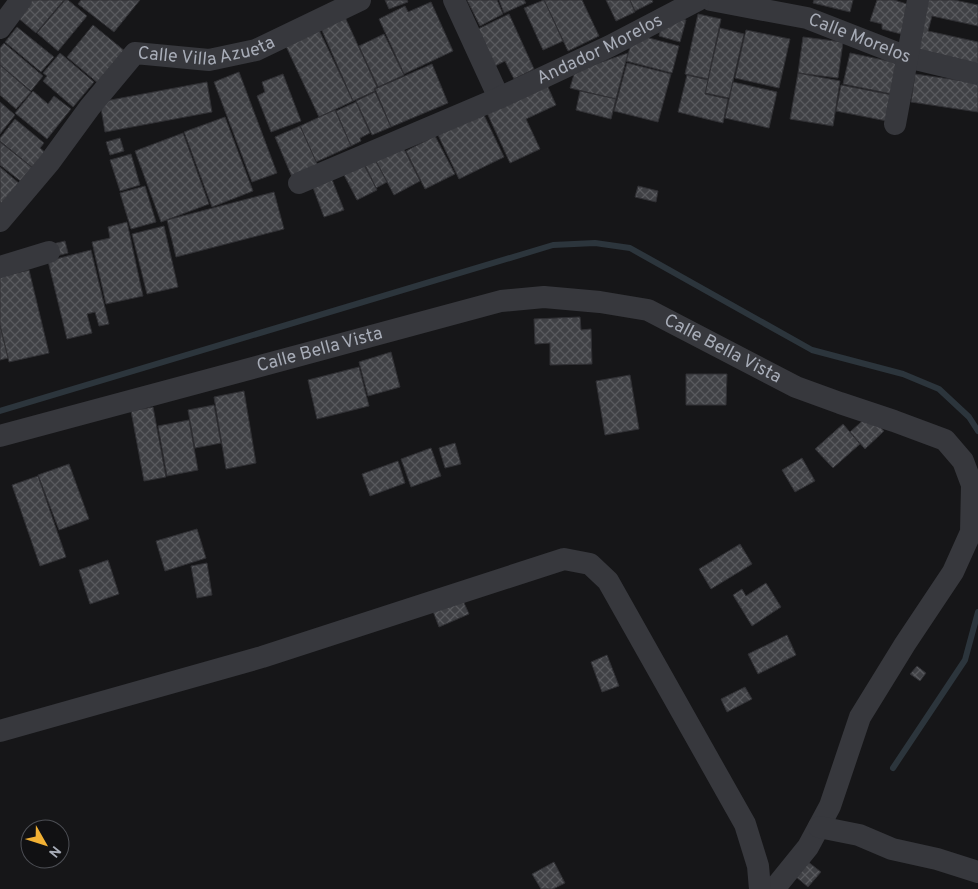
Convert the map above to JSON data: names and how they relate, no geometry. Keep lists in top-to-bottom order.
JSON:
{
  "streets": {
    "street": [
      "Calle Morelos",
      "Calle Villa Azueta",
      "Andador Morelos",
      "Calle Bella Vista"
    ]
  },
  "north": "bottom right"
}
